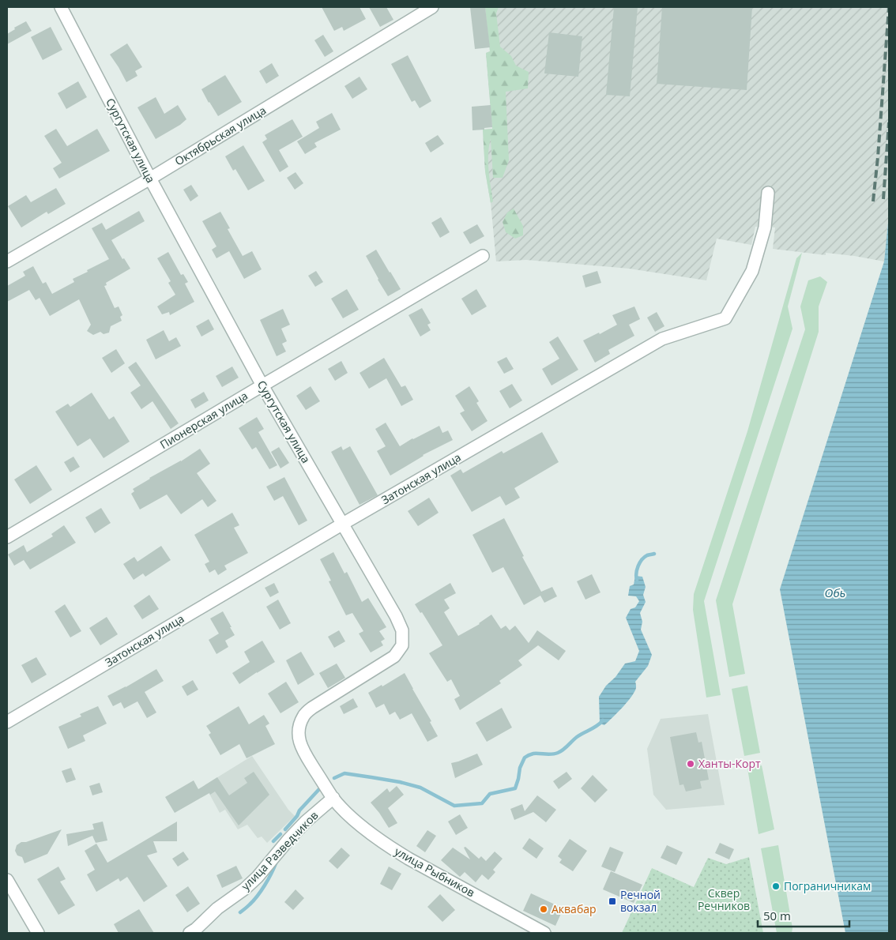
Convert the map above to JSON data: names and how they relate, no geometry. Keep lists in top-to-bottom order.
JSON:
{
  "streets": {
    "street": [
      "Октябрьская улица",
      "Сургутская улица",
      "Пионерская улица",
      "Затонская улица",
      "улица Разведчиков",
      "улица Рыбников"
    ]
  },
  "crossings": [
    ["Октябрьская улица", "Сургутская улица"],
    ["Сургутская улица", "Пионерская улица"],
    ["Сургутская улица", "Затонская улица"],
    ["Сургутская улица", "улица Разведчиков"],
    ["Сургутская улица", "улица Рыбников"],
    ["улица Разведчиков", "улица Рыбников"]
  ],
  "water": ["Обь"],
  "parks": ["Сквер Речников"],
  "places": {
    "other": ["Ханты-Корт", "Пограничникам", "Аквабар"],
    "transit": ["Речной вокзал"]
  },
  "scale_bar": "50 m"
}
